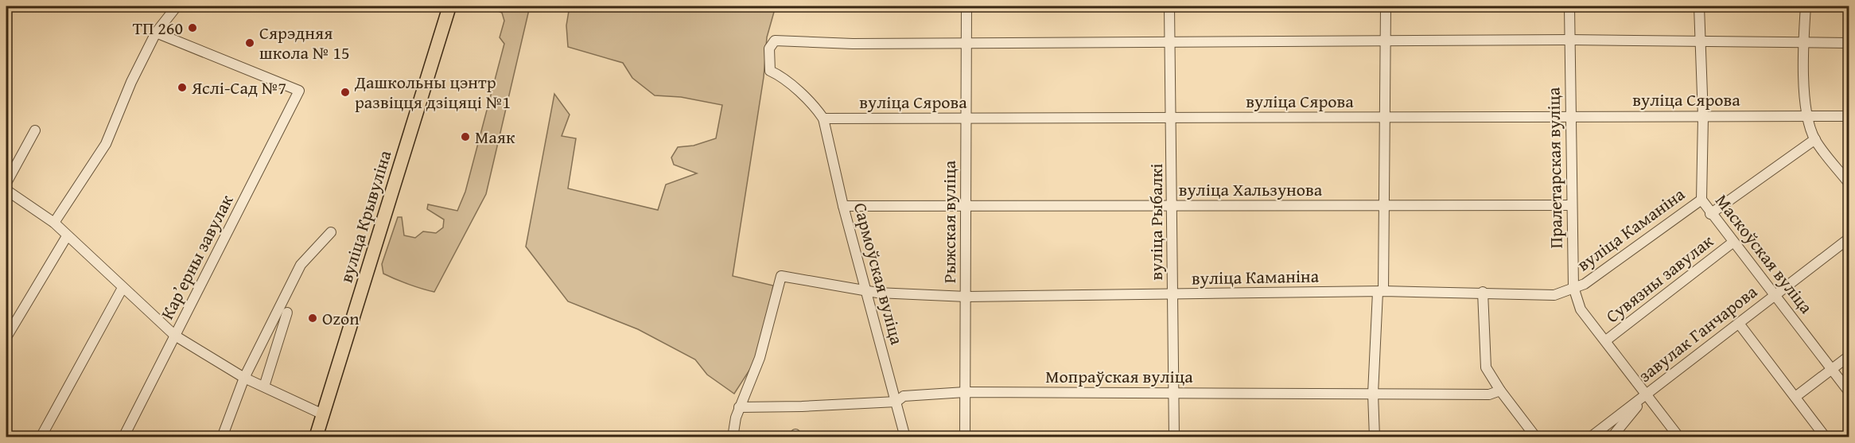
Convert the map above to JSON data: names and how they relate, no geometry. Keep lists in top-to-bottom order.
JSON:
{
  "streets": {
    "main road": ["вуліца Крывуліна"],
    "street": [
      "вуліца Сярова",
      "Пралетарская вуліца",
      "вуліца Хальзунова",
      "Рыжская вуліца",
      "вуліца Рыбалкі",
      "вуліца Каманіна",
      "Маскоўская вуліца",
      "Карʼерны завулак",
      "Сармоўская вуліца",
      "Сувязны завулак",
      "завулак Ганчарова",
      "Мопраўская вуліца"
    ]
  },
  "crossings": [
    ["вуліца Сярова", "Пралетарская вуліца"],
    ["вуліца Сярова", "Рыжская вуліца"],
    ["вуліца Сярова", "вуліца Рыбалкі"],
    ["вуліца Сярова", "Маскоўская вуліца"],
    ["вуліца Сярова", "Сармоўская вуліца"],
    ["Пралетарская вуліца", "вуліца Хальзунова"],
    ["Пралетарская вуліца", "вуліца Каманіна"],
    ["Пралетарская вуліца", "Сувязны завулак"],
    ["Пралетарская вуліца", "завулак Ганчарова"],
    ["вуліца Хальзунова", "Рыжская вуліца"],
    ["вуліца Хальзунова", "вуліца Рыбалкі"],
    ["вуліца Хальзунова", "Сармоўская вуліца"],
    ["Рыжская вуліца", "вуліца Каманіна"],
    ["Рыжская вуліца", "Мопраўская вуліца"],
    ["вуліца Рыбалкі", "вуліца Каманіна"],
    ["вуліца Рыбалкі", "Мопраўская вуліца"],
    ["вуліца Каманіна", "Маскоўская вуліца"],
    ["вуліца Каманіна", "Сармоўская вуліца"],
    ["вуліца Каманіна", "Мопраўская вуліца"],
    ["Маскоўская вуліца", "Сувязны завулак"],
    ["Маскоўская вуліца", "завулак Ганчарова"],
    ["Сармоўская вуліца", "Мопраўская вуліца"]
  ],
  "places": [
    "ТП 260",
    "Сярэдняя школа № 15",
    "Яслі-Сад №7",
    "Дашкольны цэнтр развіцця дзіцяці №1",
    "Маяк",
    "Ozon"
  ]
}
